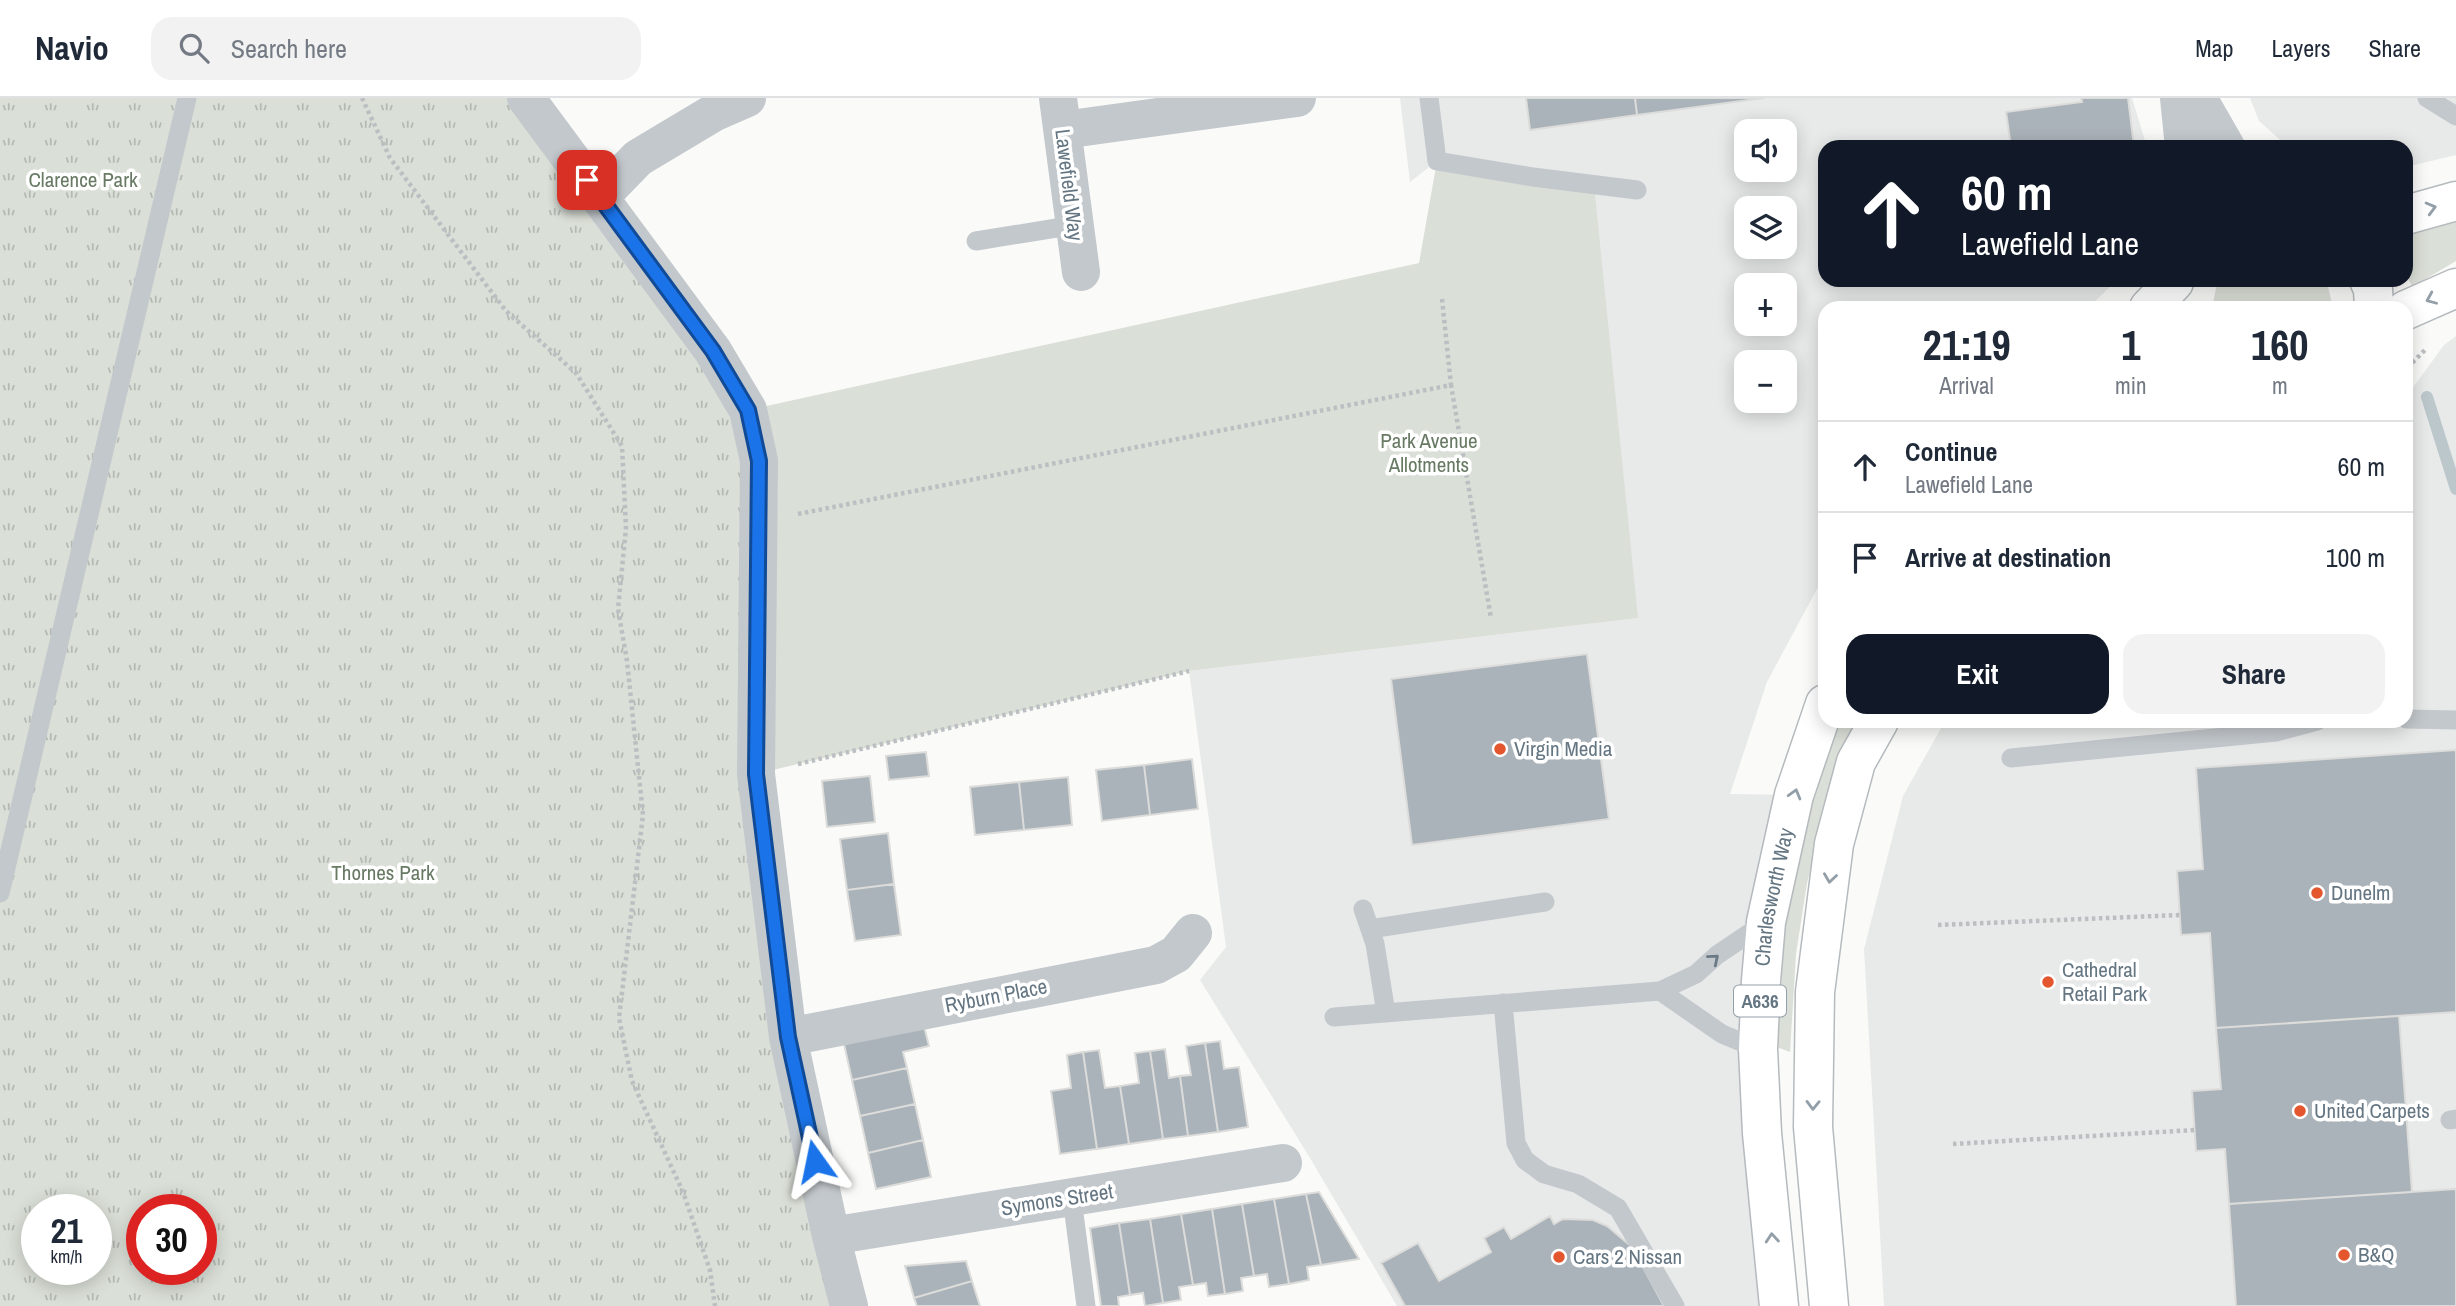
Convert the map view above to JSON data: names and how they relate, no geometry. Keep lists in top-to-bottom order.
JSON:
{
  "streets": {
    "main road": ["Charlesworth Way", "A636"],
    "street": ["Lawefield Way", "Ryburn Place", "Symons Street"]
  },
  "parks": ["Clarence Park", "Park Avenue Allotments", "Thornes Park"],
  "places": [
    "Virgin Media",
    "Dunelm",
    "Cathedral Retail Park",
    "United Carpets",
    "B&Q",
    "Cars 2 Nissan"
  ],
  "page": {
    "header": "Navio",
    "search": "Search here",
    "nav": ["Map", "Layers", "Share"],
    "map_buttons": ["+", "−"],
    "turn": ["60 m", "Lawefield Lane"],
    "eta": [
      "21:19",
      "Arrival",
      "1",
      "min",
      "160",
      "m"
    ],
    "list": [
      {
        "name": "Continue",
        "note": "Lawefield Lane",
        "value": "60 m"
      },
      {
        "name": "Arrive at destination",
        "value": "100 m"
      }
    ],
    "buttons": ["Exit", "Share"],
    "speed": "21 km/h",
    "limit": "30"
  }
}
